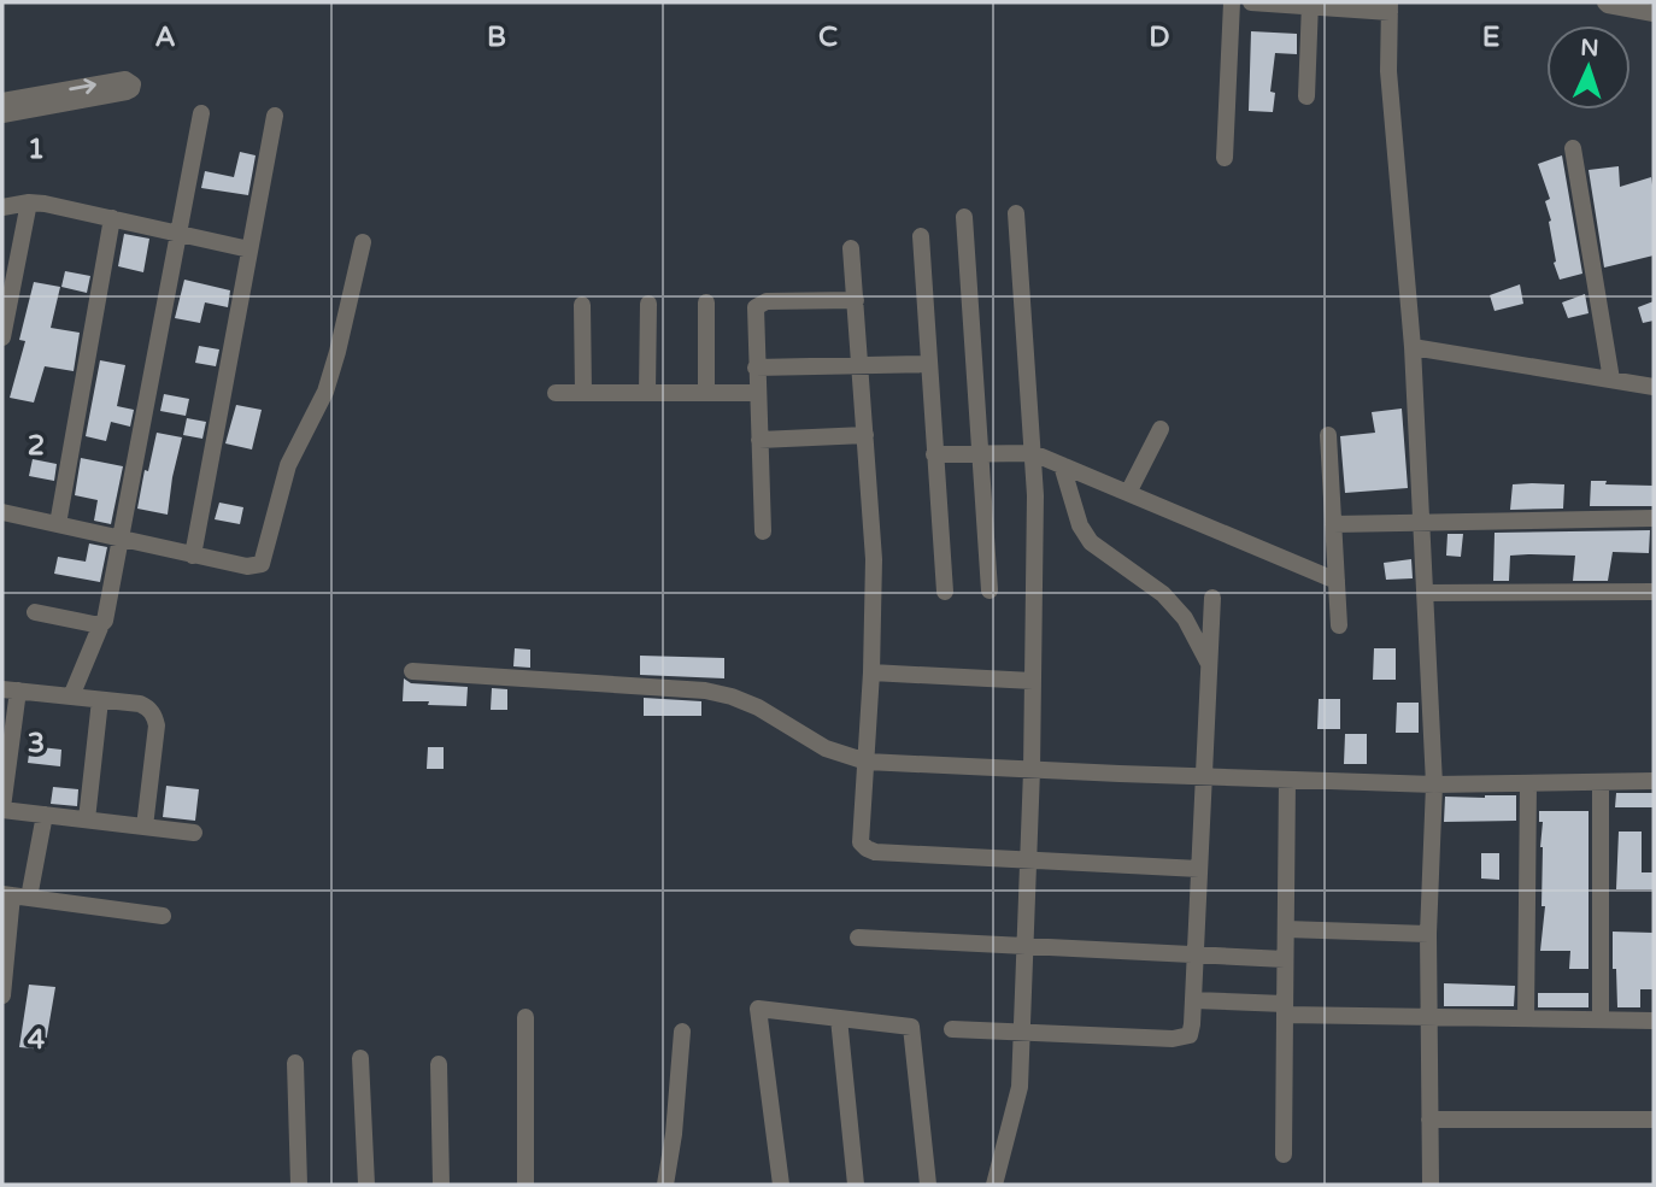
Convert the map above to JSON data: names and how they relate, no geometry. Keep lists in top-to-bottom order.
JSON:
{
  "north": "top",
  "grid": {
    "columns": [
      "A",
      "B",
      "C",
      "D",
      "E"
    ],
    "rows": [
      "1",
      "2",
      "3",
      "4"
    ]
  }
}
